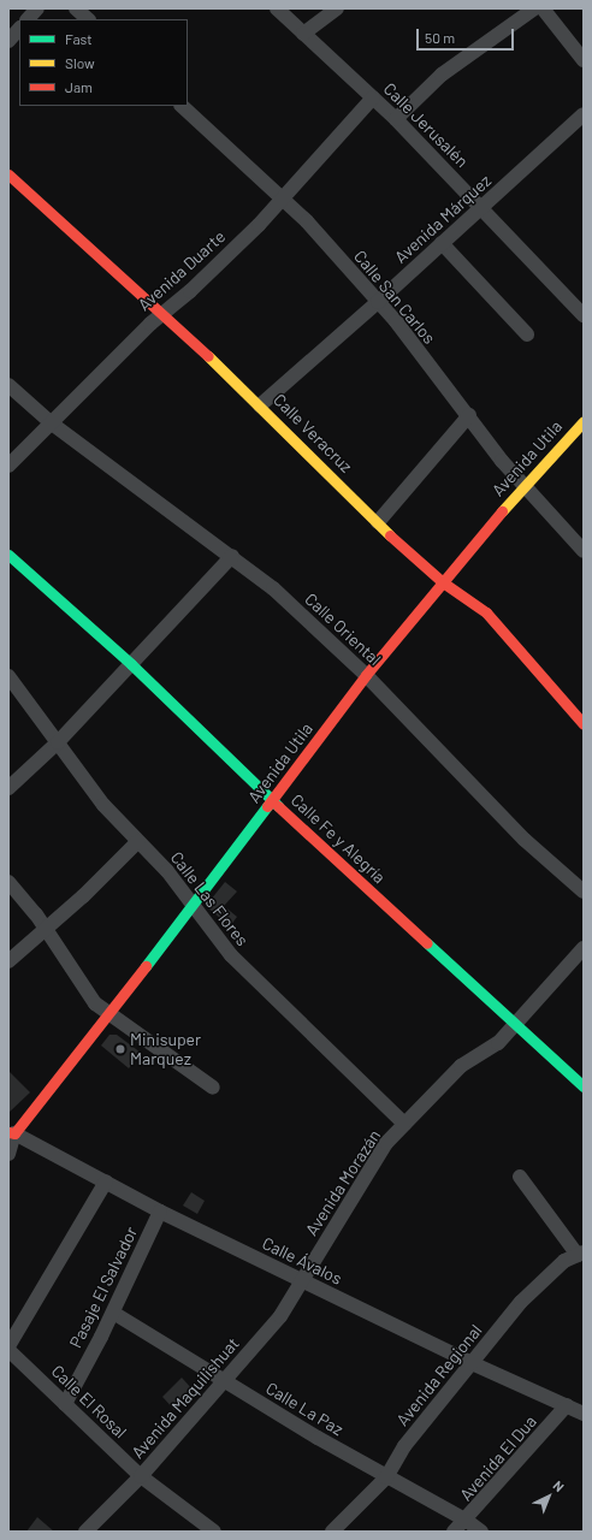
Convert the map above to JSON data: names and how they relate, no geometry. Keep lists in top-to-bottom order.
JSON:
{
  "streets": {
    "street": [
      "Calle Jerusalén",
      "Avenida Márquez",
      "Avenida Duarte",
      "Calle San Carlos",
      "Calle Veracruz",
      "Avenida Utila",
      "Calle Oriental",
      "Calle Fe y Alegría",
      "Calle Las Flores",
      "Avenida Morazán",
      "Calle Ávalos",
      "Pasaje El Salvador",
      "Avenida Regional",
      "Avenida Maquilishuat",
      "Calle El Rosal",
      "Calle La Paz",
      "Avenida El Dua"
    ]
  },
  "crossings": [
    ["Calle Jerusalén", "Avenida Márquez"],
    ["Calle Jerusalén", "Avenida Duarte"],
    ["Avenida Márquez", "Calle San Carlos"],
    ["Avenida Márquez", "Calle Veracruz"],
    ["Avenida Duarte", "Calle San Carlos"],
    ["Avenida Duarte", "Calle Veracruz"],
    ["Avenida Duarte", "Calle Oriental"],
    ["Calle San Carlos", "Avenida Utila"],
    ["Calle Veracruz", "Avenida Utila"],
    ["Avenida Utila", "Calle Oriental"],
    ["Avenida Utila", "Calle Fe y Alegría"],
    ["Avenida Utila", "Calle Las Flores"],
    ["Avenida Utila", "Calle Ávalos"],
    ["Calle Fe y Alegría", "Avenida Morazán"],
    ["Calle Las Flores", "Avenida Morazán"],
    ["Avenida Morazán", "Calle Ávalos"],
    ["Avenida Morazán", "Avenida Maquilishuat"],
    ["Calle Ávalos", "Pasaje El Salvador"],
    ["Calle Ávalos", "Avenida Regional"],
    ["Calle Ávalos", "Avenida Maquilishuat"],
    ["Calle Ávalos", "Avenida El Dua"],
    ["Pasaje El Salvador", "Calle El Rosal"],
    ["Pasaje El Salvador", "Calle La Paz"],
    ["Avenida Regional", "Calle La Paz"],
    ["Avenida Maquilishuat", "Calle El Rosal"],
    ["Avenida Maquilishuat", "Calle La Paz"],
    ["Calle La Paz", "Avenida El Dua"]
  ],
  "places": ["Minisuper Marquez"],
  "legend": ["Fast", "Slow", "Jam"],
  "scale_bar": "50 m",
  "north": "top right"
}
